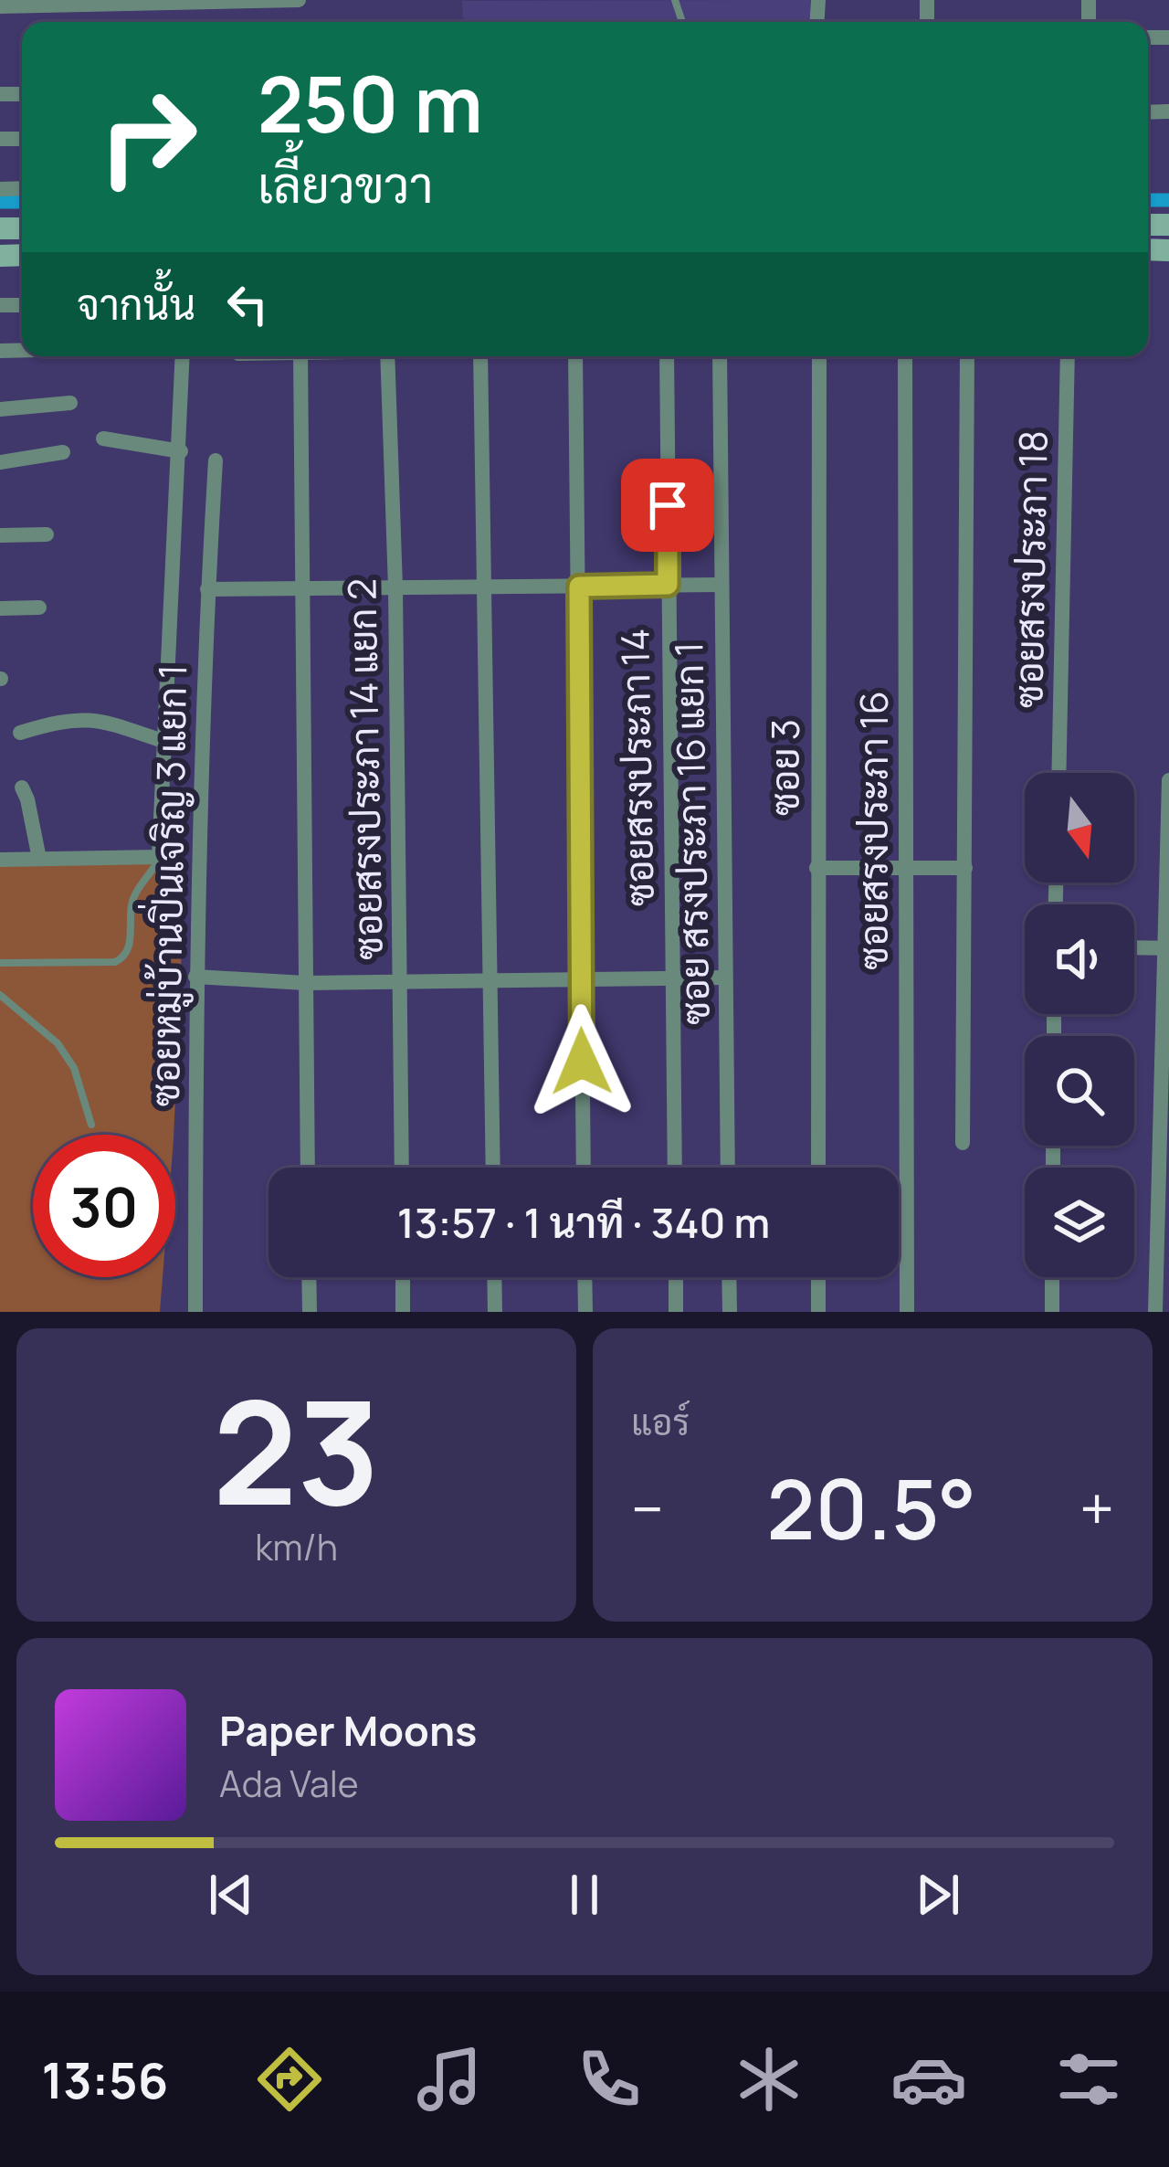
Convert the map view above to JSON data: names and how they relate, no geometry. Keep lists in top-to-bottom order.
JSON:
{
  "streets": {
    "street": [
      "ซอยสรงประภา 18",
      "ซอยสรงประภา 14",
      "ซอย 3",
      "ซอยสรงประภา 14 แยก 2",
      "ซอยสรงประภา 16",
      "ซอย สรงประภา 16 แยก 1",
      "ซอยหมู่บ้านปิ่นเจริญ 3 แยก 1"
    ]
  },
  "north": "bottom",
  "page": {
    "turn": ["250 m", "เลี้ยวขวา"],
    "then": "จากนั้น",
    "limit": "30",
    "trip": "13:57 · 1 นาที · 340 m",
    "tile": [
      ["23", "km/h"],
      "แอร์"
    ],
    "heat": ["−", "20.5°", "+"],
    "song": ["Paper Moons", "Ada Vale"],
    "tabs": "13:56"
  }
}
